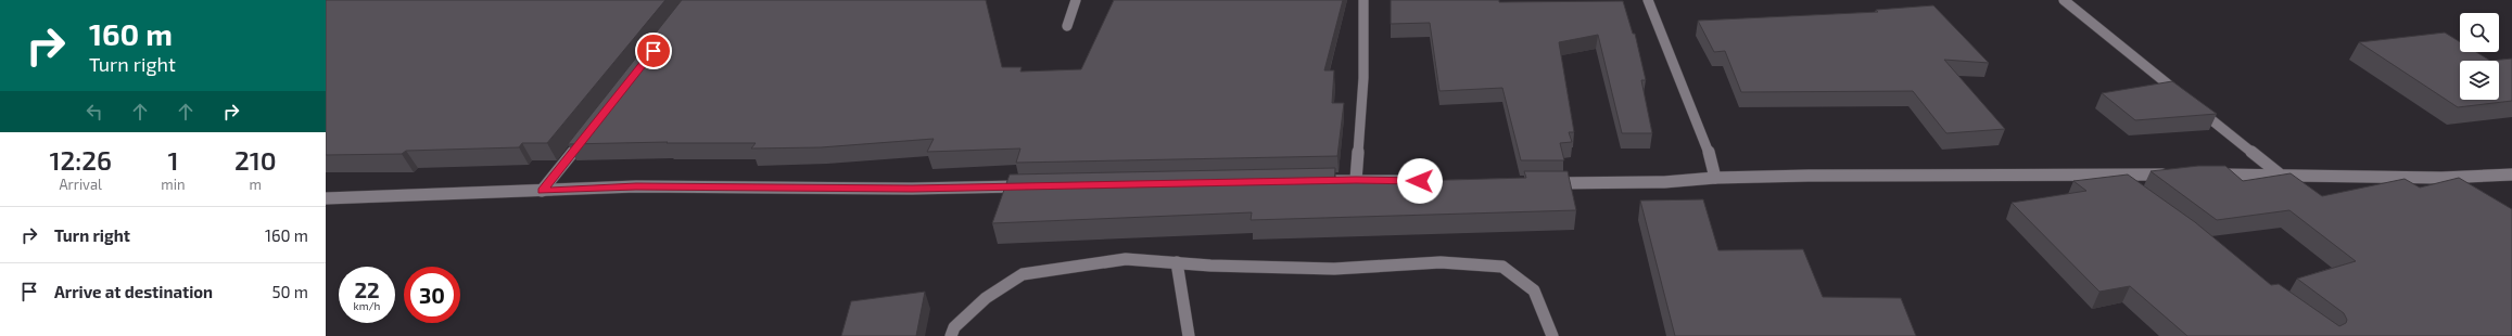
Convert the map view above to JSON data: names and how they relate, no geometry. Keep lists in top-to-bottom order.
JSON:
{
  "page": {
    "turn": ["160 m", "Turn right"],
    "eta": [
      "12:26",
      "Arrival",
      "1",
      "min",
      "210",
      "m"
    ],
    "list": [
      {
        "name": "Turn right",
        "value": "160 m"
      },
      {
        "name": "Arrive at destination",
        "value": "50 m"
      }
    ],
    "speed": "22 km/h",
    "limit": "30"
  }
}
